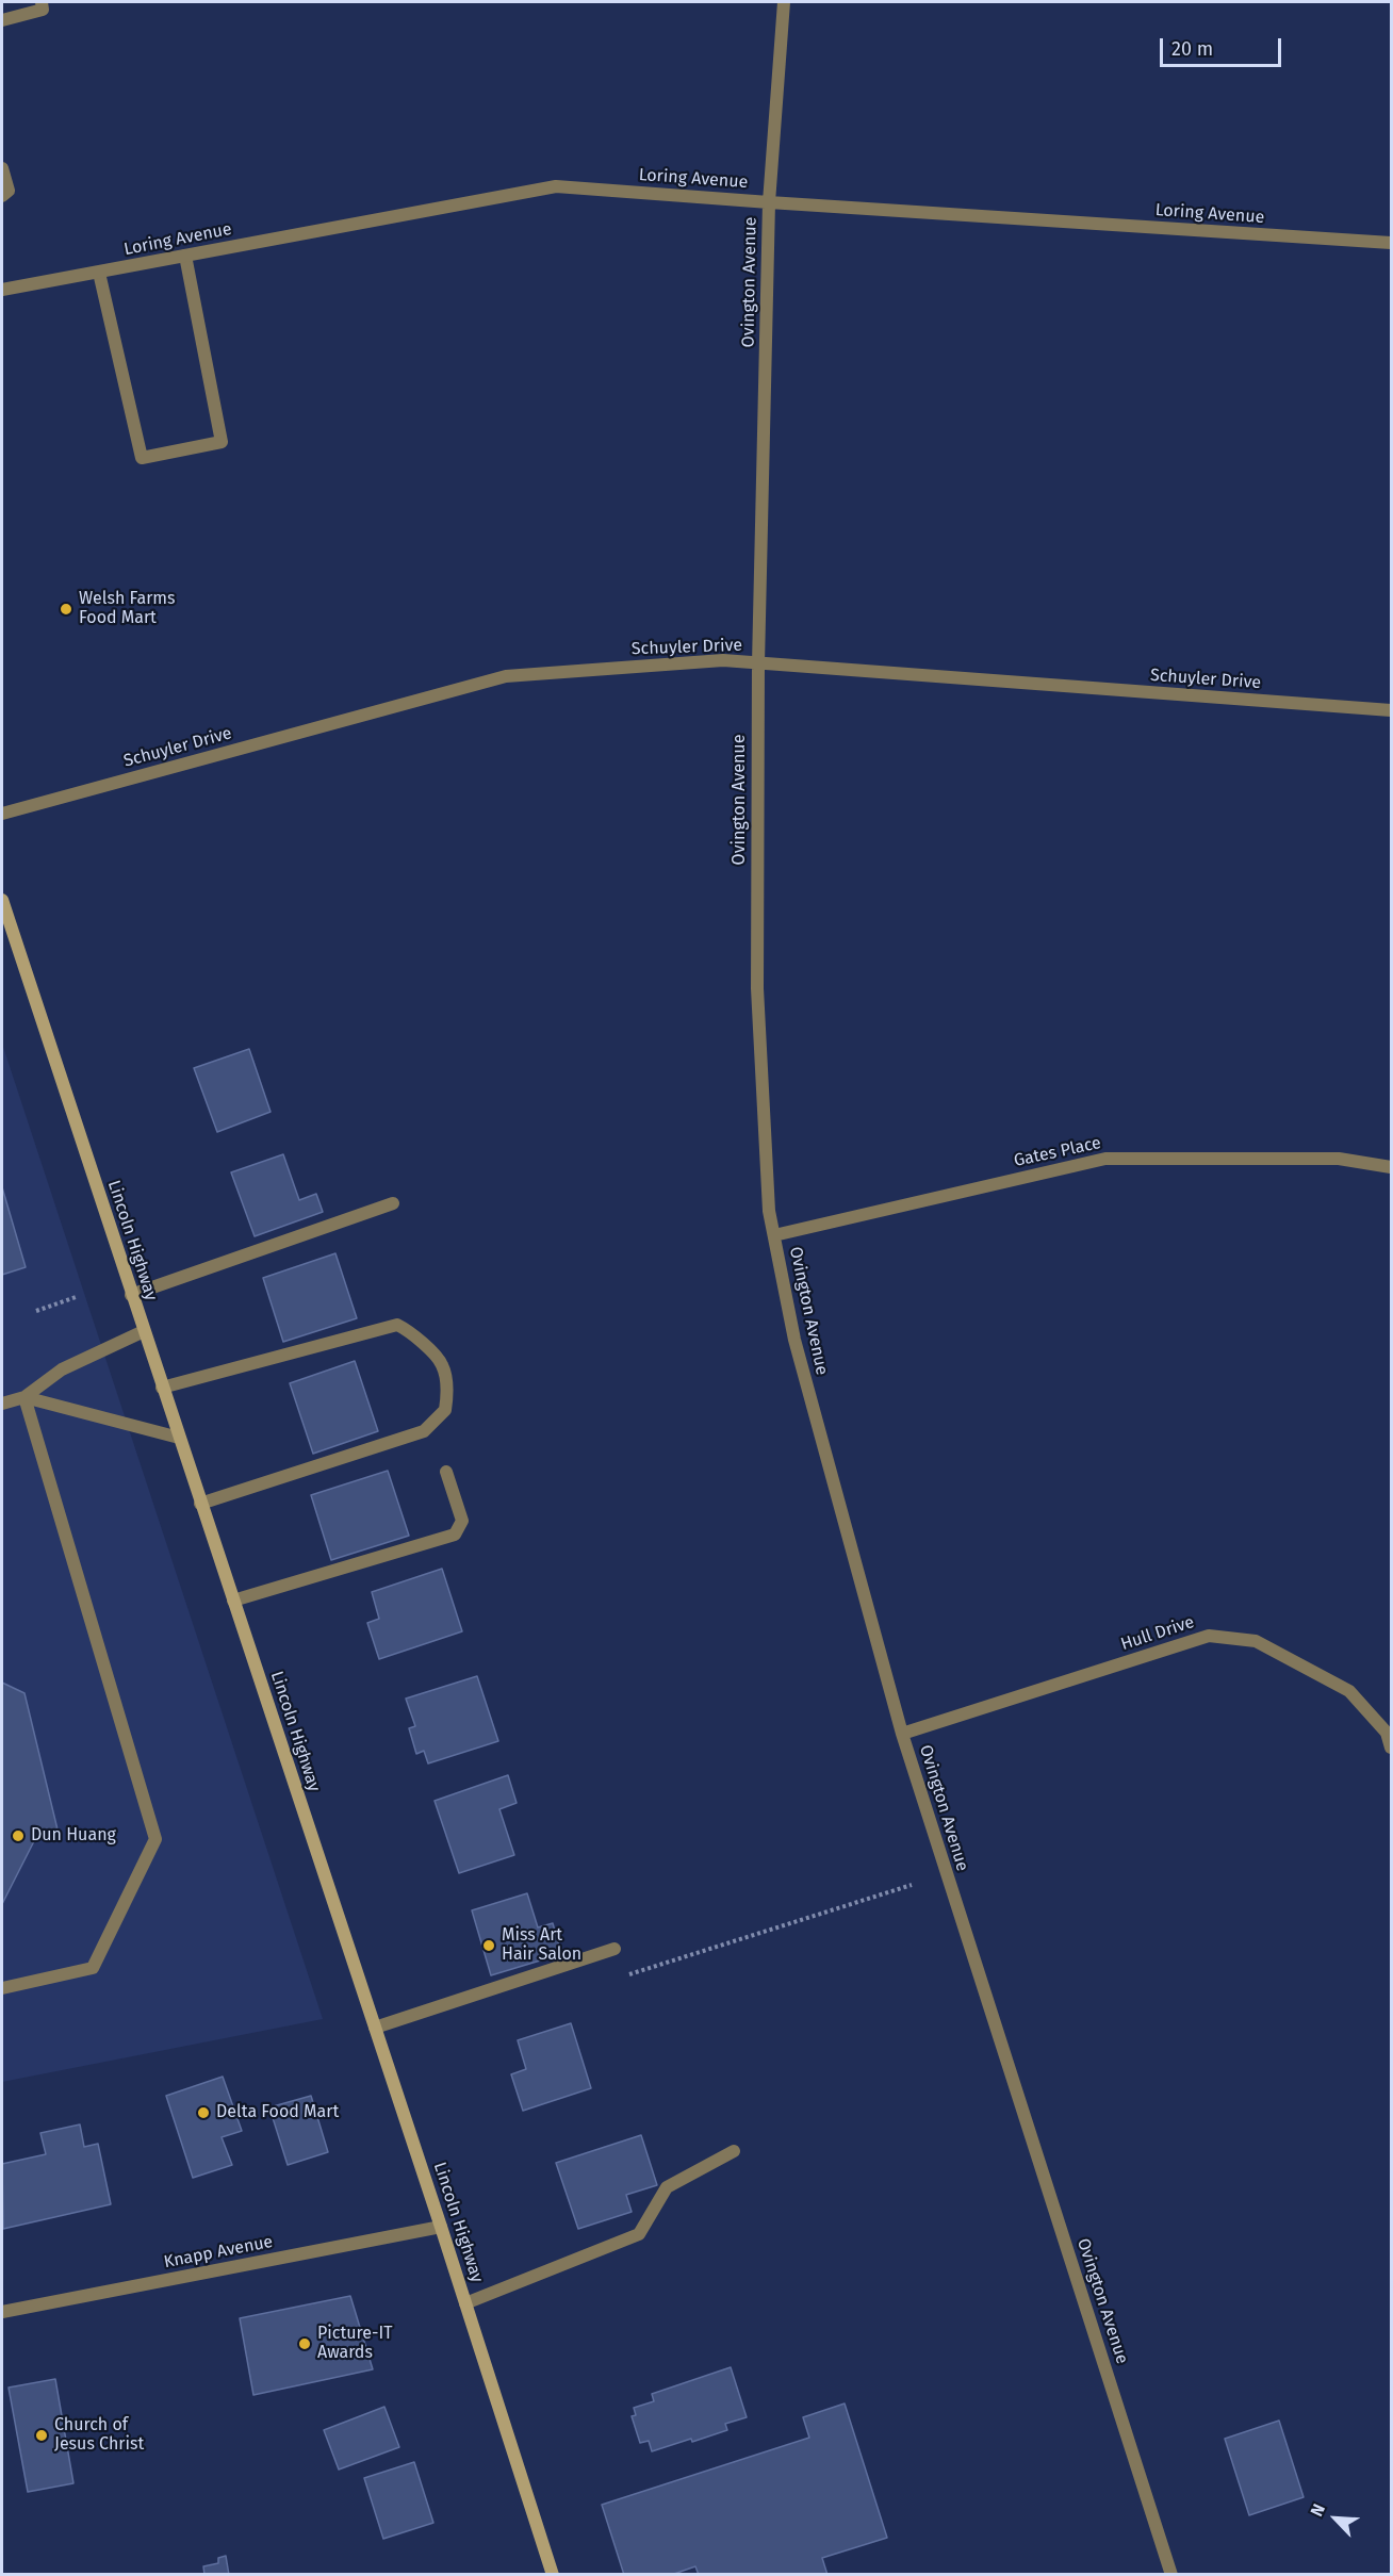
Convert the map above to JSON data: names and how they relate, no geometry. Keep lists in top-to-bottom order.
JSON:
{
  "streets": {
    "main road": ["Lincoln Highway"],
    "street": [
      "Loring Avenue",
      "Ovington Avenue",
      "Schuyler Drive",
      "Gates Place",
      "Hull Drive",
      "Knapp Avenue"
    ]
  },
  "crossings": [
    ["Loring Avenue", "Ovington Avenue"],
    ["Ovington Avenue", "Schuyler Drive"],
    ["Ovington Avenue", "Gates Place"],
    ["Ovington Avenue", "Hull Drive"],
    ["Lincoln Highway", "Knapp Avenue"]
  ],
  "places": [
    "Welsh Farms Food Mart",
    "Dun Huang",
    "Miss Art Hair Salon",
    "Delta Food Mart",
    "Picture-IT Awards",
    "Church of Jesus Christ"
  ],
  "scale_bar": "20 m",
  "north": "top left"
}
